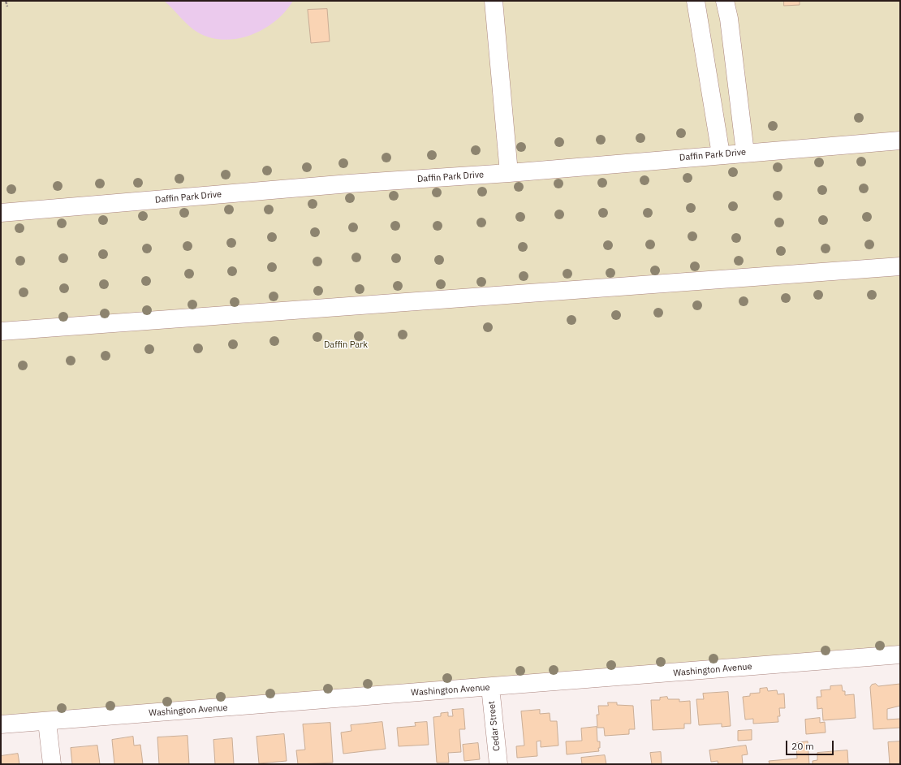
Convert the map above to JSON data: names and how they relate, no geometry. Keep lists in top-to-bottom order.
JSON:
{
  "streets": {
    "street": ["Daffin Park Drive", "Washington Avenue", "Cedar Street"]
  },
  "crossings": [
    ["Washington Avenue", "Cedar Street"]
  ],
  "parks": ["Daffin Park"],
  "scale_bar": "20 m"
}
